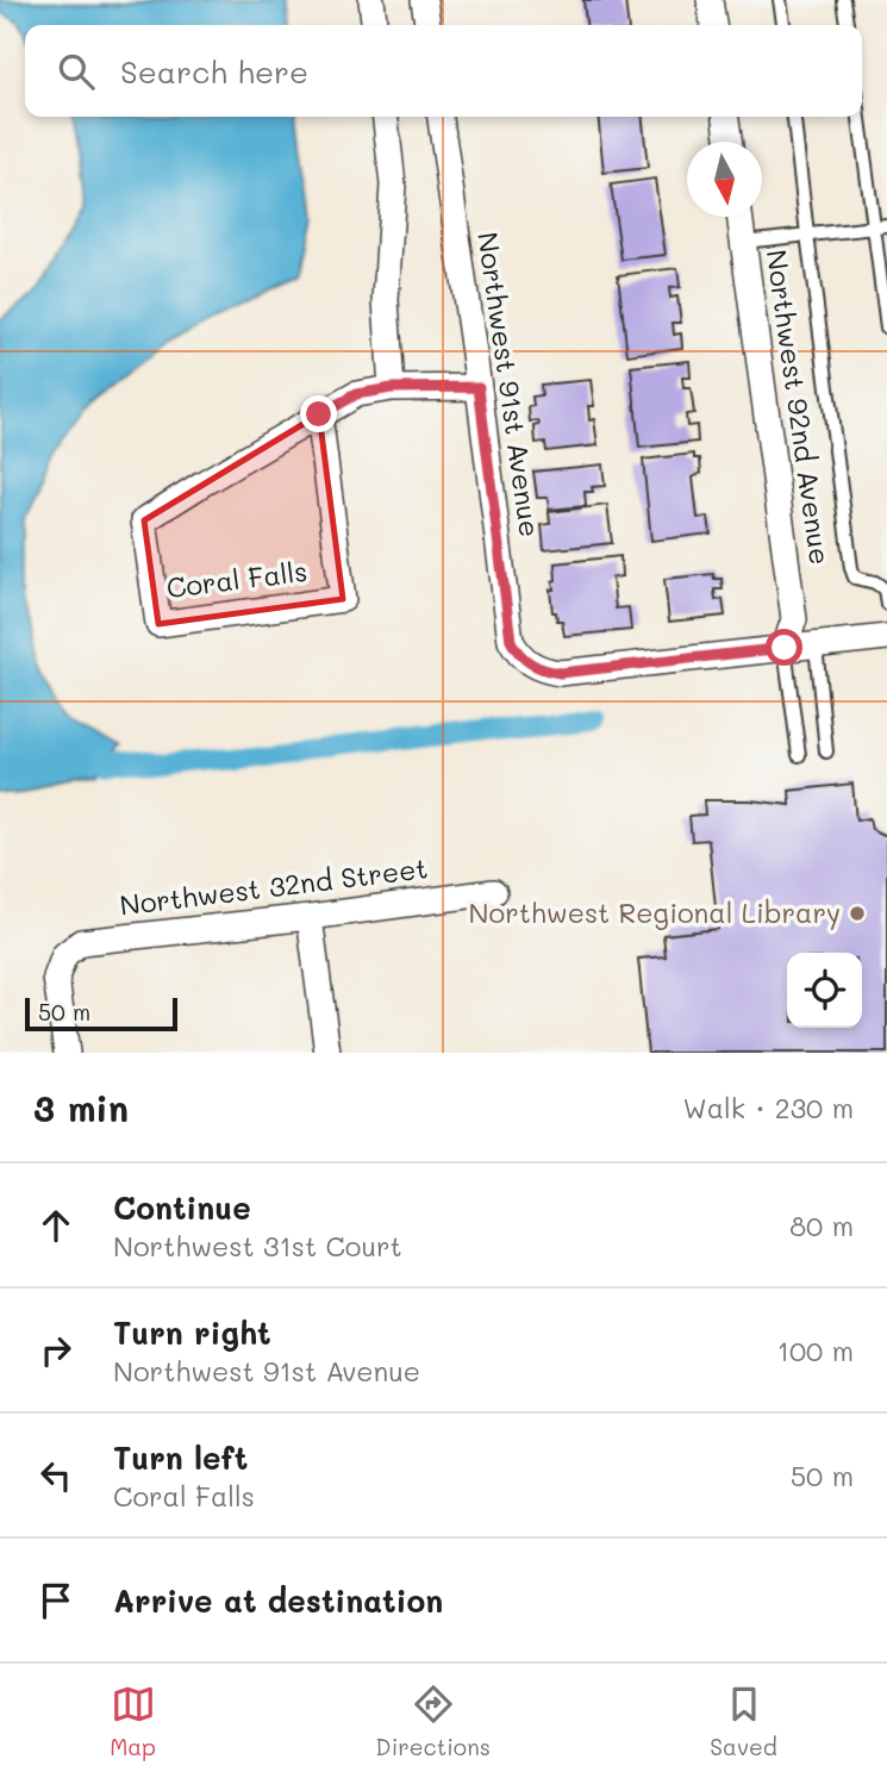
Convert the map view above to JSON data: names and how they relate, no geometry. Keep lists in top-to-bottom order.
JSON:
{
  "streets": {
    "street": [
      "Northwest 91st Avenue",
      "Northwest 92nd Avenue",
      "Coral Falls",
      "Northwest 32nd Street"
    ]
  },
  "crossings": [
    ["Northwest 91st Avenue", "Northwest 92nd Avenue"],
    ["Northwest 91st Avenue", "Coral Falls"]
  ],
  "places": ["Northwest Regional Library"],
  "scale_bar": "50 m",
  "north": "bottom",
  "page": {
    "search": "Search here",
    "scale": "50 m",
    "heading": ["3 min", "Walk · 230 m"],
    "list": [
      ["Continue", "Northwest 31st Court", "80 m"],
      ["Turn right", "Northwest 91st Avenue", "100 m"],
      ["Turn left", "Coral Falls", "50 m"],
      "Arrive at destination"
    ],
    "nav": ["Map", "Directions", "Saved"]
  }
}
